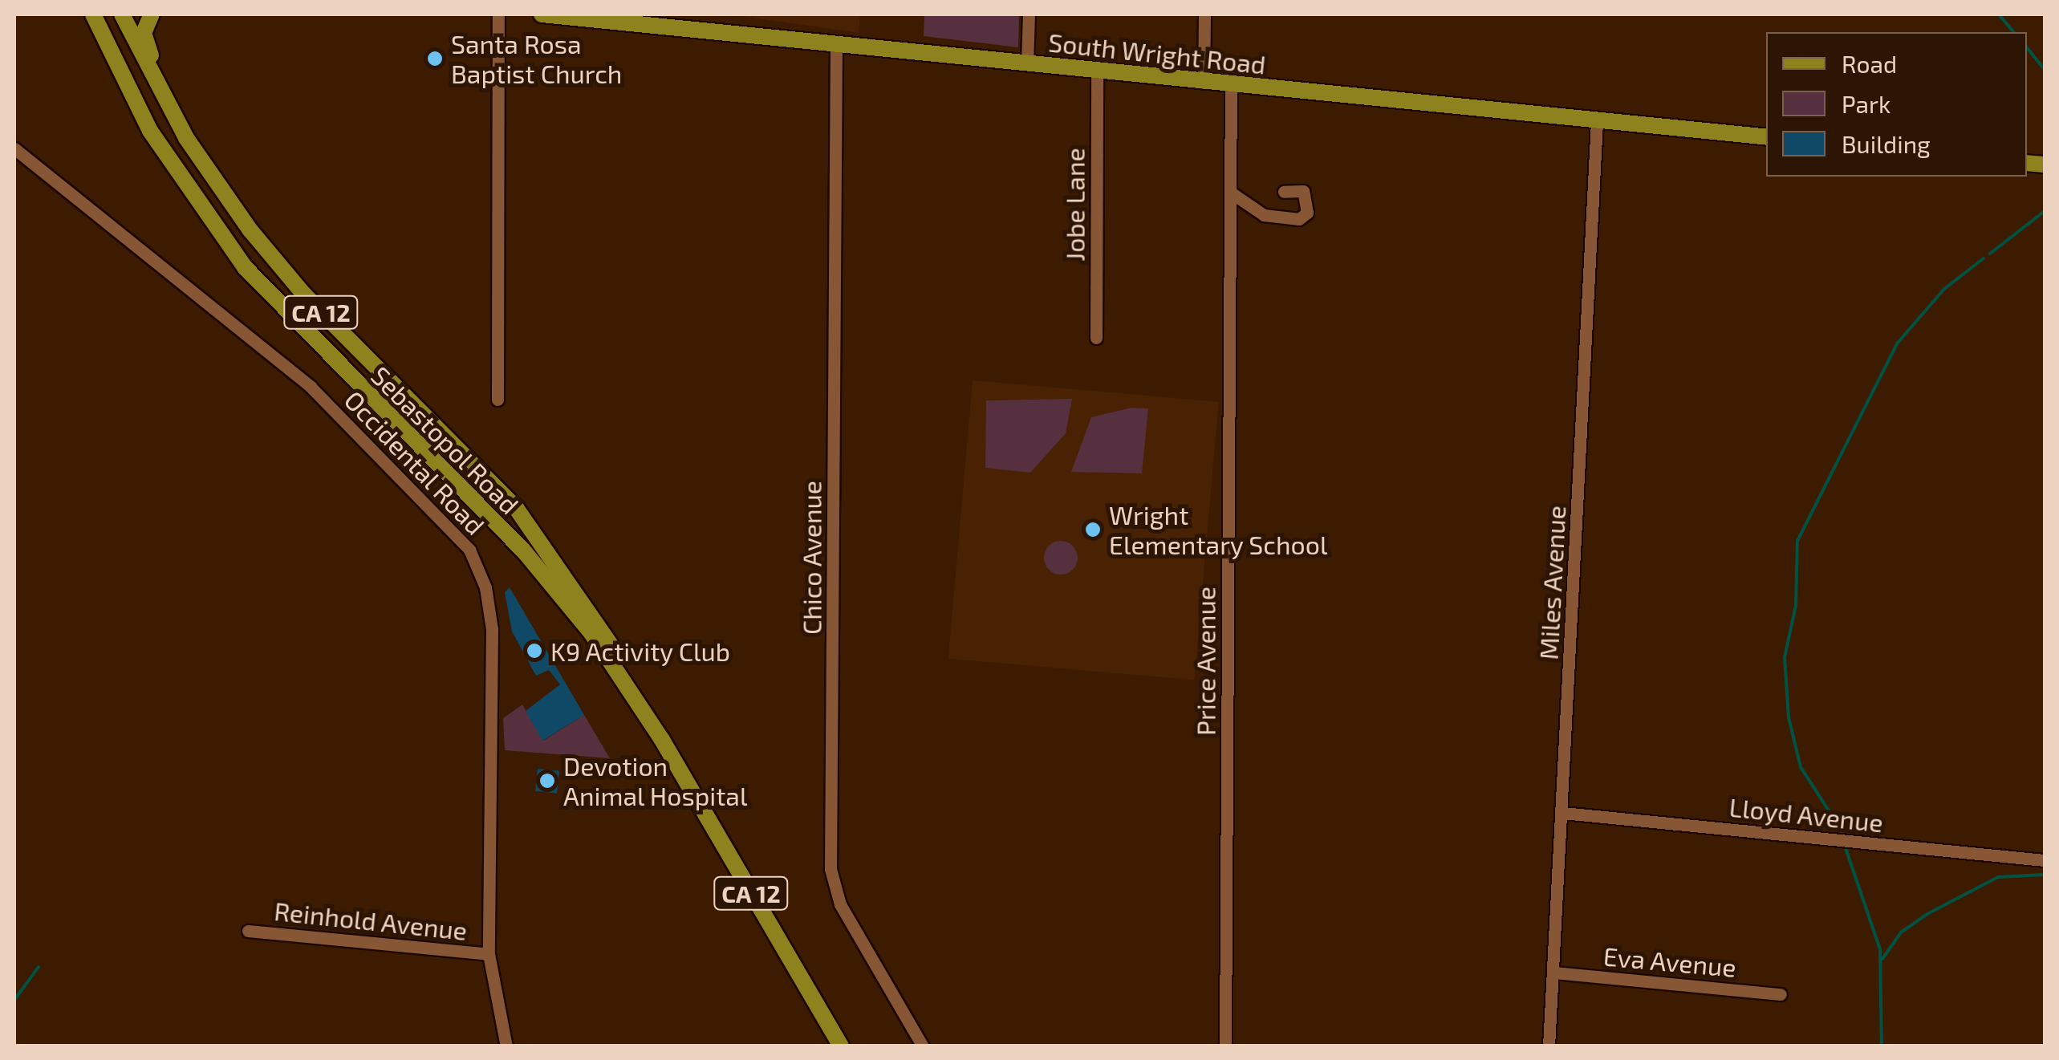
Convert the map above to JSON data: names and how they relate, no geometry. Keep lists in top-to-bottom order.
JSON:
{
  "streets": {
    "main road": ["South Wright Road", "CA 12", "Sebastopol Road"],
    "street": [
      "Jobe Lane",
      "Occidental Road",
      "Chico Avenue",
      "Miles Avenue",
      "Price Avenue",
      "Lloyd Avenue",
      "Reinhold Avenue",
      "Eva Avenue"
    ]
  },
  "crossings": [
    ["South Wright Road", "Jobe Lane"],
    ["South Wright Road", "Chico Avenue"],
    ["South Wright Road", "Miles Avenue"],
    ["South Wright Road", "Price Avenue"],
    ["Occidental Road", "Reinhold Avenue"],
    ["Miles Avenue", "Lloyd Avenue"],
    ["Miles Avenue", "Eva Avenue"]
  ],
  "places": [
    "Santa Rosa Baptist Church",
    "Wright Elementary School",
    "K9 Activity Club",
    "Devotion Animal Hospital"
  ],
  "legend": ["Road", "Park", "Building"]
}
